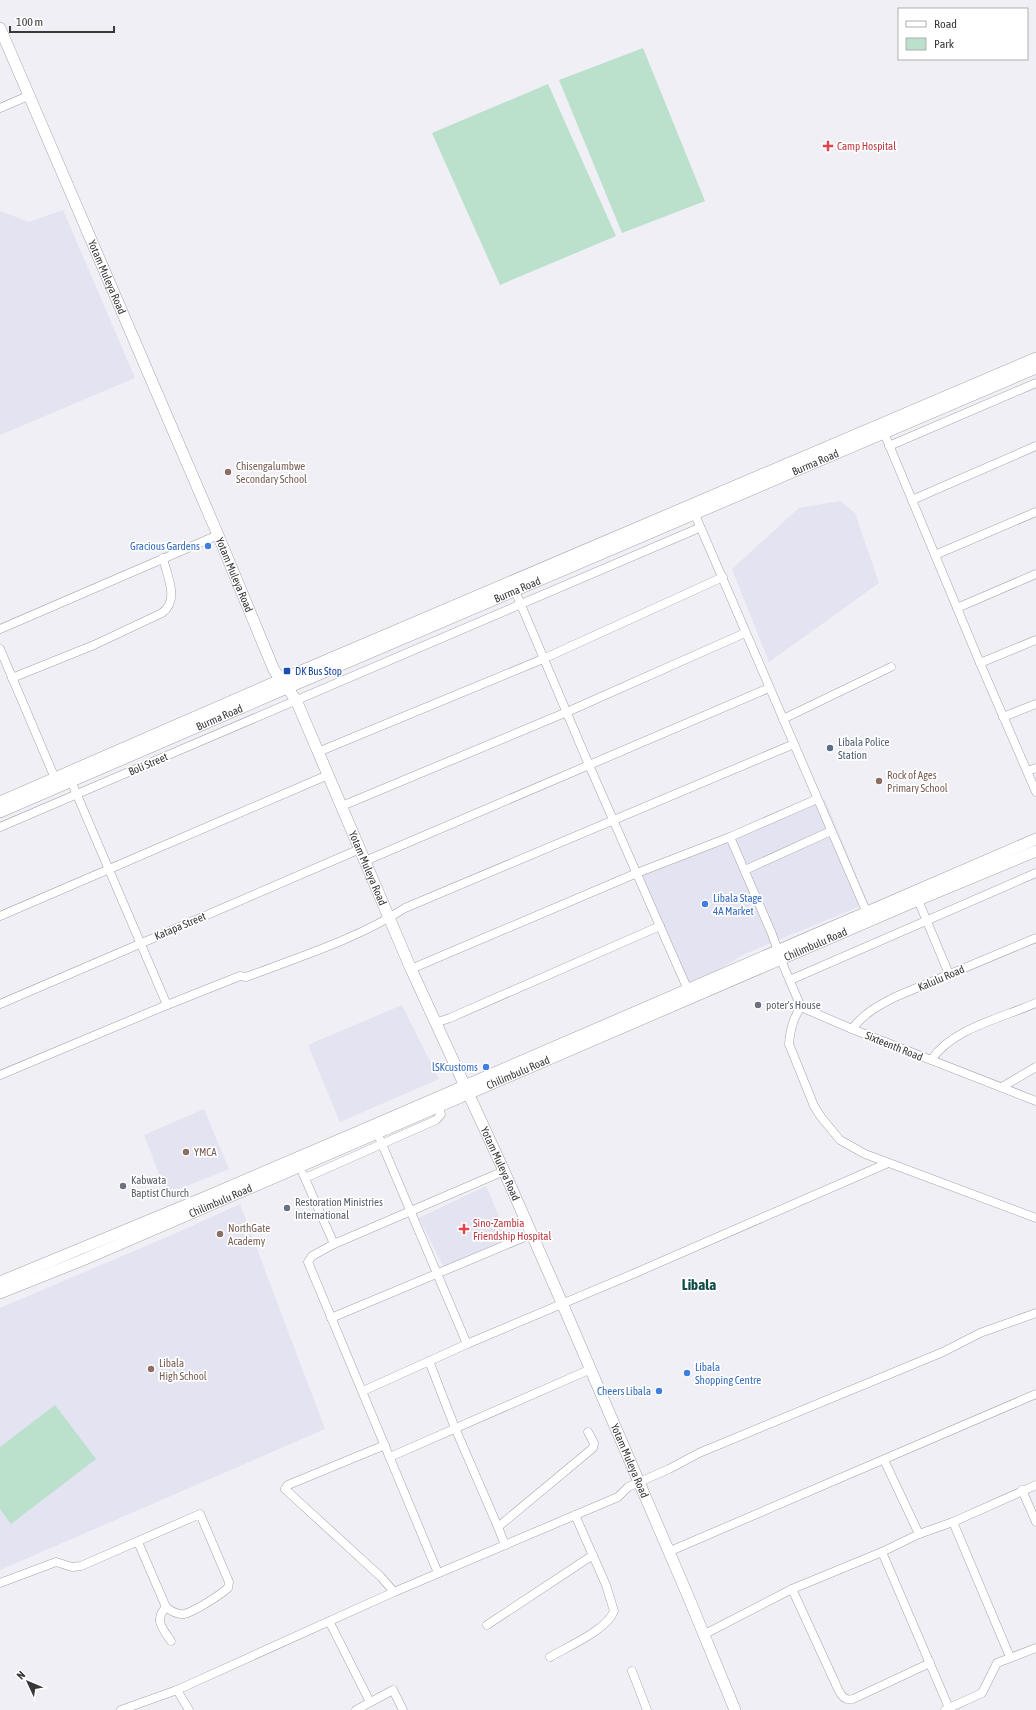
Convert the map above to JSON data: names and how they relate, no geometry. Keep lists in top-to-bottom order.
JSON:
{
  "streets": {
    "main road": ["Yotam Muleya Road", "Burma Road", "Chilimbulu Road"],
    "street": [
      "Boli Street",
      "Katapa Street",
      "Kalulu Road",
      "Sixteenth Road"
    ]
  },
  "crossings": [
    ["Yotam Muleya Road", "Burma Road"],
    ["Yotam Muleya Road", "Boli Street"],
    ["Yotam Muleya Road", "Katapa Street"],
    ["Yotam Muleya Road", "Chilimbulu Road"],
    ["Kalulu Road", "Sixteenth Road"]
  ],
  "districts": ["Libala"],
  "places": {
    "health": ["Camp Hospital", "Sino-Zambia Friendship Hospital"],
    "other": [
      "Chisengalumbwe Secondary School",
      "Gracious Gardens",
      "Libala Police Station",
      "Rock of Ages Primary School",
      "Libala Stage 4A Market",
      "poter's House",
      "lSKcustoms",
      "YMCA",
      "Kabwata Baptist Church",
      "Restoration Ministries International",
      "NorthGate Academy",
      "Libala High School",
      "Libala Shopping Centre",
      "Cheers Libala"
    ],
    "transit": ["DK Bus Stop"]
  },
  "legend": ["Road", "Park"],
  "scale_bar": "100 m",
  "north": "top left"
}
